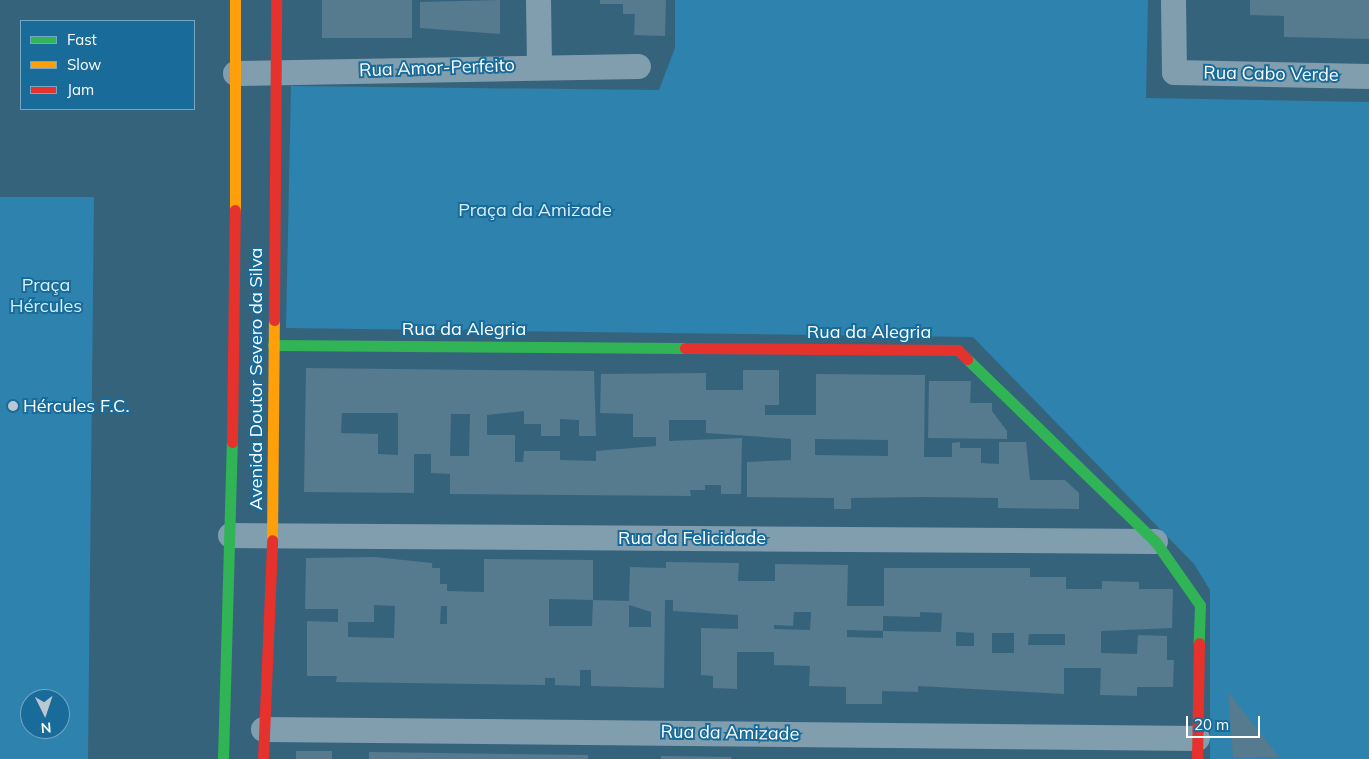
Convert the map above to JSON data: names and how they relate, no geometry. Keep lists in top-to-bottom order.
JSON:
{
  "streets": {
    "main road": ["Rua da Alegria", "Avenida Doutor Severo da Silva"],
    "street": [
      "Rua Amor-Perfeito",
      "Rua Cabo Verde",
      "Rua da Felicidade",
      "Rua da Amizade"
    ]
  },
  "crossings": [
    ["Rua Amor-Perfeito", "Avenida Doutor Severo da Silva"],
    ["Rua da Alegria", "Avenida Doutor Severo da Silva"],
    ["Rua da Alegria", "Rua da Felicidade"],
    ["Rua da Alegria", "Rua da Amizade"],
    ["Avenida Doutor Severo da Silva", "Rua da Felicidade"],
    ["Avenida Doutor Severo da Silva", "Rua da Amizade"]
  ],
  "parks": ["Praça da Amizade", "Praça Hércules"],
  "places": ["Hércules F.C."],
  "legend": ["Fast", "Slow", "Jam"],
  "scale_bar": "20 m",
  "north": "bottom"
}
